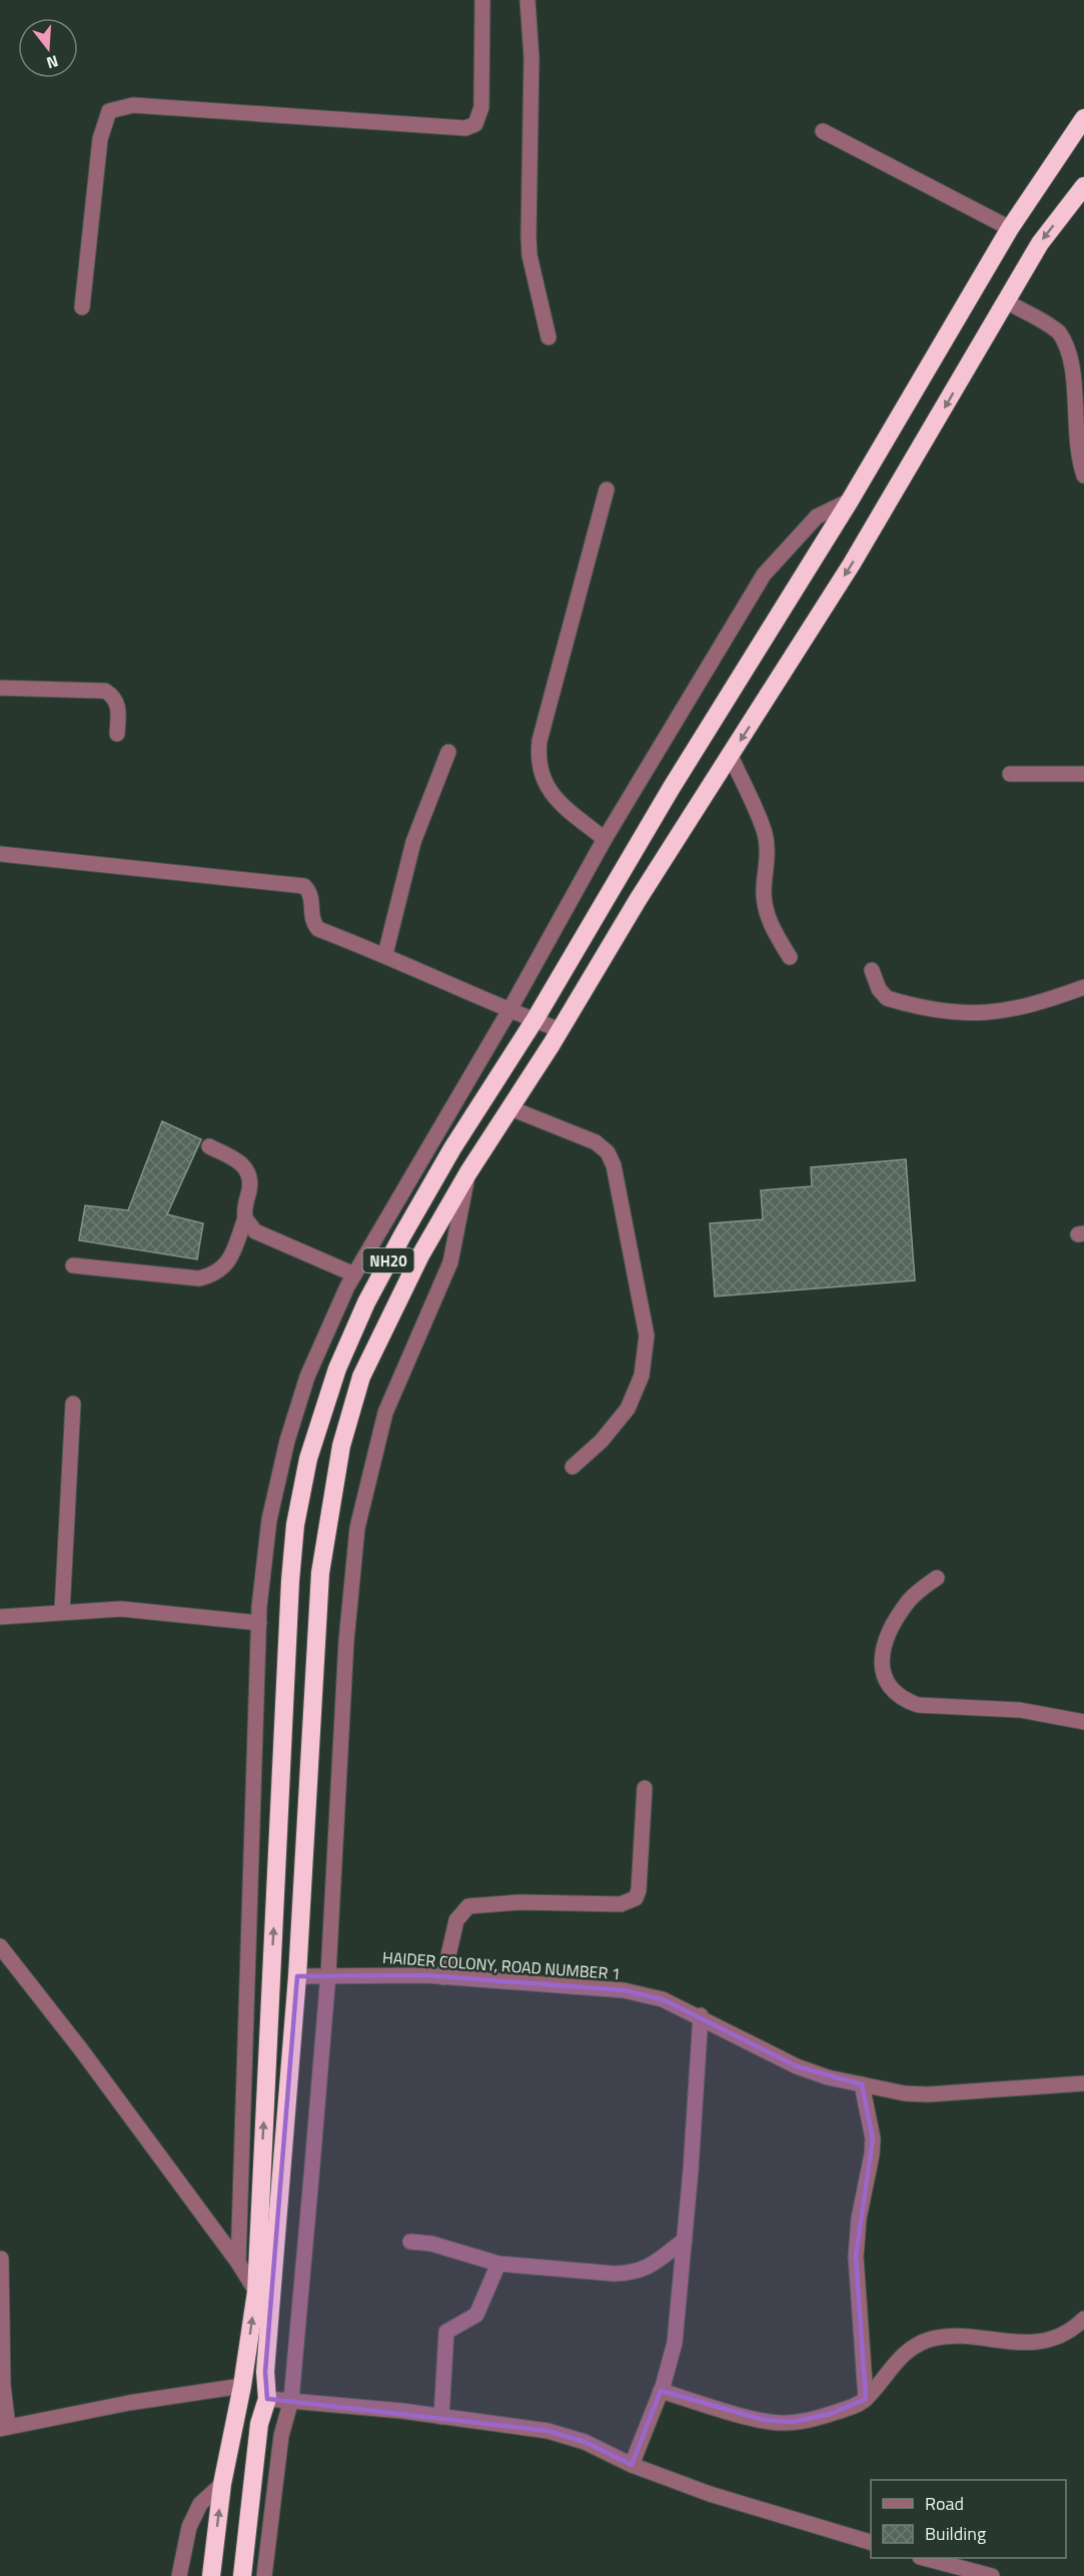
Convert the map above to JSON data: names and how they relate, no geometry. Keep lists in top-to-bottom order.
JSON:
{
  "streets": {
    "highway": ["NH20"],
    "street": ["HAIDER COLONY, ROAD NUMBER 1"]
  },
  "crossings": [
    ["NH20", "HAIDER COLONY, ROAD NUMBER 1"]
  ],
  "legend": ["Road", "Building"],
  "north": "bottom"
}
